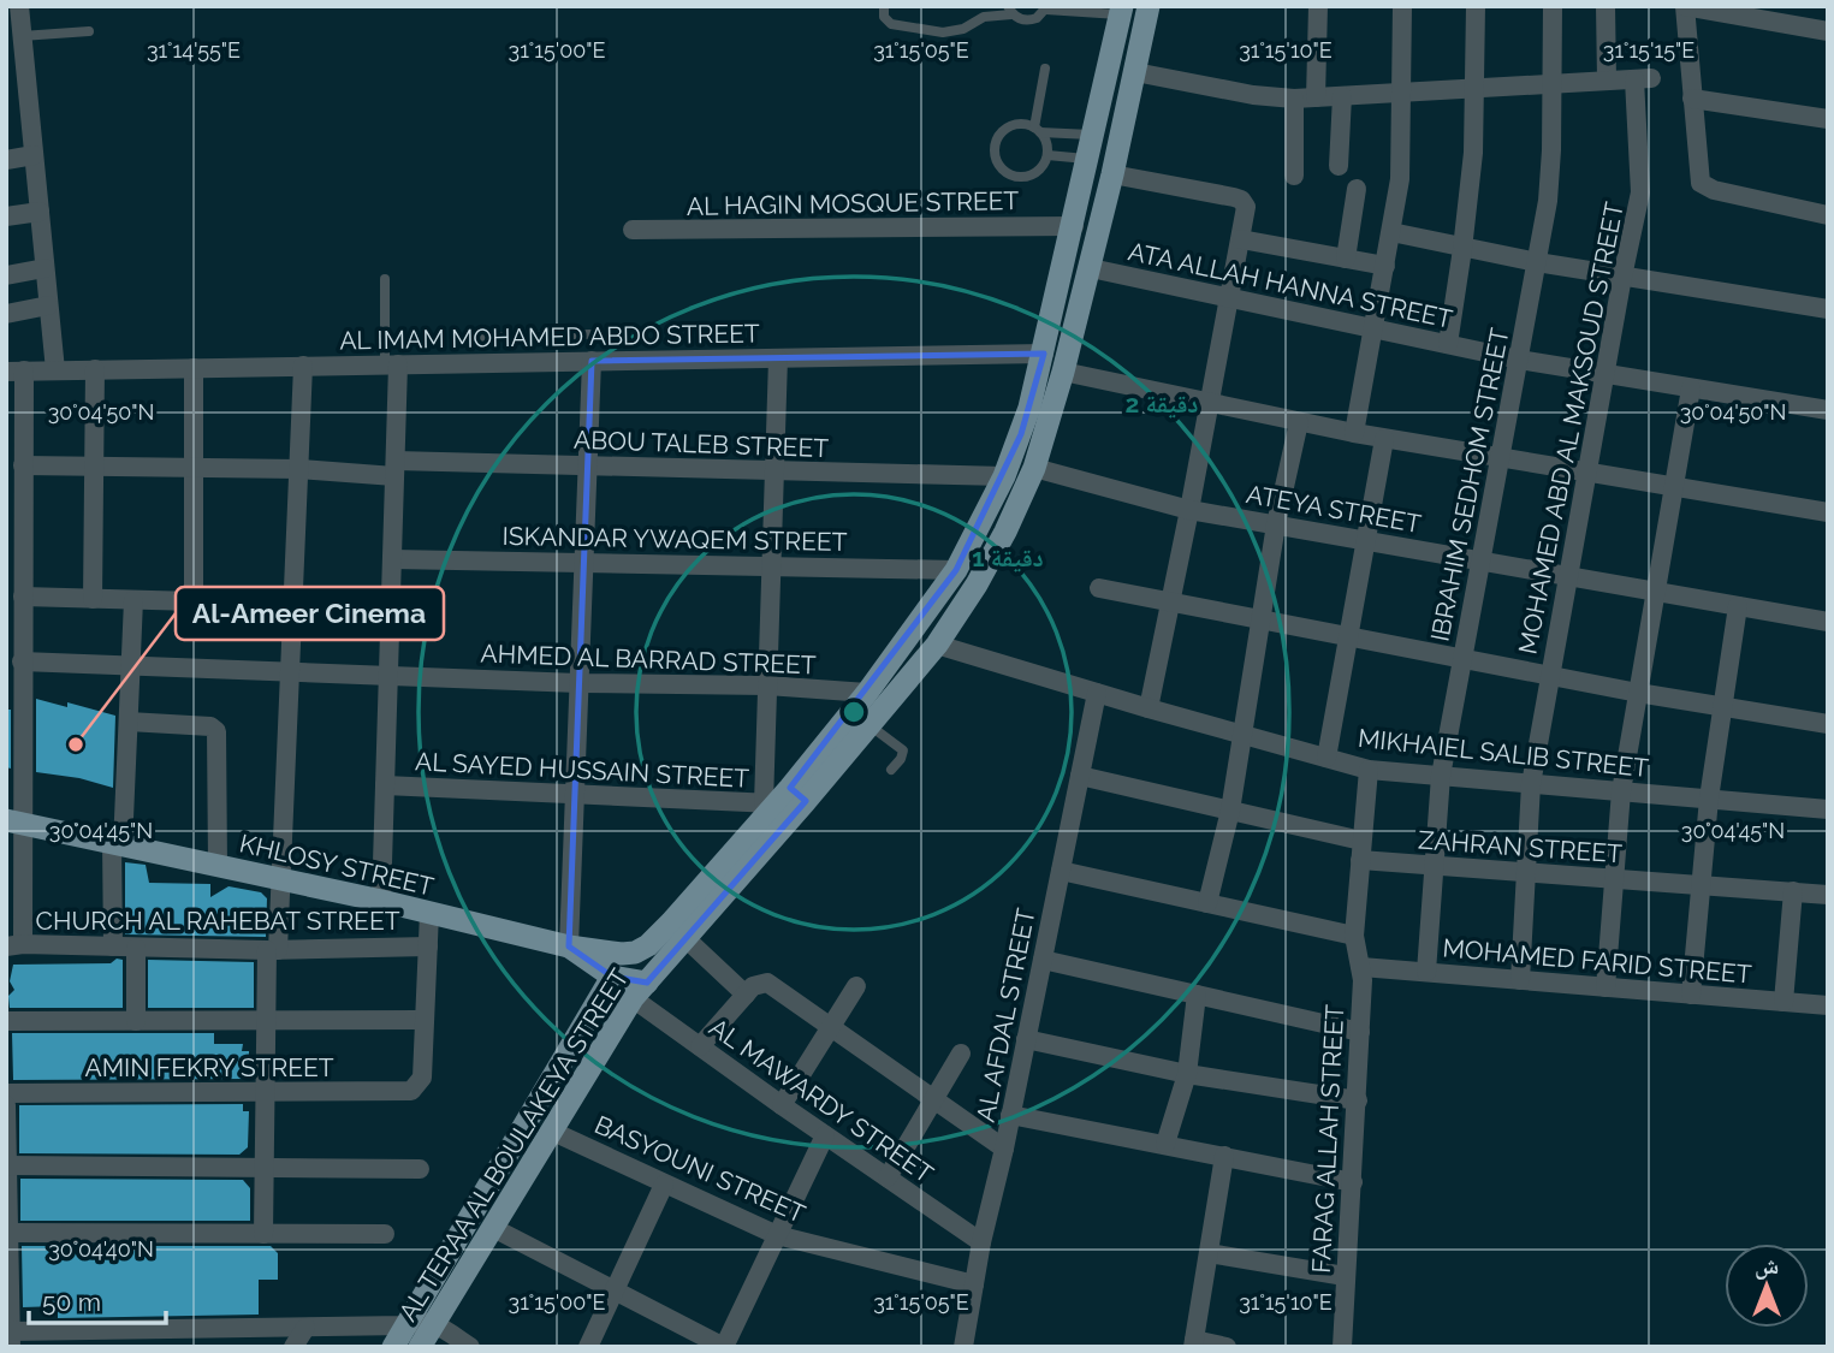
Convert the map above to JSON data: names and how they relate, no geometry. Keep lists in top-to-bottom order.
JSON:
{
  "streets": {
    "main road": ["KHLOSY STREET", "AL TERAA AL BOULAKEYA STREET"],
    "street": [
      "AL HAGIN MOSQUE STREET",
      "ATA ALLAH HANNA STREET",
      "AL IMAM MOHAMED ABDO STREET",
      "MOHAMED ABD AL MAKSOUD STREET",
      "ABOU TALEB STREET",
      "IBRAHIM SEDHOM STREET",
      "ATEYA STREET",
      "ISKANDAR YWAQEM STREET",
      "AHMED AL BARRAD STREET",
      "MIKHAIEL SALIB STREET",
      "AL SAYED HUSSAIN STREET",
      "ZAHRAN STREET",
      "CHURCH AL RAHEBAT STREET",
      "MOHAMED FARID STREET",
      "AL AFDAL STREET",
      "AMIN FEKRY STREET",
      "AL MAWARDY STREET",
      "FARAG ALLAH STREET",
      "BASYOUNI STREET"
    ]
  },
  "crossings": [
    ["AL HAGIN MOSQUE STREET", "AL TERAA AL BOULAKEYA STREET"],
    ["ATA ALLAH HANNA STREET", "MOHAMED ABD AL MAKSOUD STREET"],
    ["ATA ALLAH HANNA STREET", "IBRAHIM SEDHOM STREET"],
    ["ATA ALLAH HANNA STREET", "AL TERAA AL BOULAKEYA STREET"],
    ["AL IMAM MOHAMED ABDO STREET", "AL TERAA AL BOULAKEYA STREET"],
    ["MOHAMED ABD AL MAKSOUD STREET", "ATEYA STREET"],
    ["MOHAMED ABD AL MAKSOUD STREET", "MIKHAIEL SALIB STREET"],
    ["MOHAMED ABD AL MAKSOUD STREET", "ZAHRAN STREET"],
    ["MOHAMED ABD AL MAKSOUD STREET", "MOHAMED FARID STREET"],
    ["ABOU TALEB STREET", "AL TERAA AL BOULAKEYA STREET"],
    ["IBRAHIM SEDHOM STREET", "ATEYA STREET"],
    ["IBRAHIM SEDHOM STREET", "MIKHAIEL SALIB STREET"],
    ["IBRAHIM SEDHOM STREET", "ZAHRAN STREET"],
    ["IBRAHIM SEDHOM STREET", "MOHAMED FARID STREET"],
    ["ATEYA STREET", "AL TERAA AL BOULAKEYA STREET"],
    ["ISKANDAR YWAQEM STREET", "AL TERAA AL BOULAKEYA STREET"],
    ["AHMED AL BARRAD STREET", "AL TERAA AL BOULAKEYA STREET"],
    ["MIKHAIEL SALIB STREET", "AL AFDAL STREET"],
    ["MIKHAIEL SALIB STREET", "FARAG ALLAH STREET"],
    ["MIKHAIEL SALIB STREET", "AL TERAA AL BOULAKEYA STREET"],
    ["AL SAYED HUSSAIN STREET", "AL TERAA AL BOULAKEYA STREET"],
    ["ZAHRAN STREET", "AL AFDAL STREET"],
    ["ZAHRAN STREET", "FARAG ALLAH STREET"],
    ["KHLOSY STREET", "AL MAWARDY STREET"],
    ["KHLOSY STREET", "AL TERAA AL BOULAKEYA STREET"],
    ["MOHAMED FARID STREET", "FARAG ALLAH STREET"],
    ["AL AFDAL STREET", "AL MAWARDY STREET"],
    ["AL AFDAL STREET", "BASYOUNI STREET"],
    ["AL MAWARDY STREET", "AL TERAA AL BOULAKEYA STREET"],
    ["AL TERAA AL BOULAKEYA STREET", "BASYOUNI STREET"]
  ],
  "places": ["Al-Ameer Cinema"],
  "scale_bar": "50 m",
  "north": "top",
  "coordinates": [
    "31°14'55\"E",
    "31°15'00\"E",
    "31°15'05\"E",
    "31°15'10\"E",
    "31°15'15\"E",
    "30°04'50\"N",
    "30°04'45\"N",
    "30°04'40\"N"
  ],
  "rings": ["2 دقيقة", "1 دقيقة"]
}
